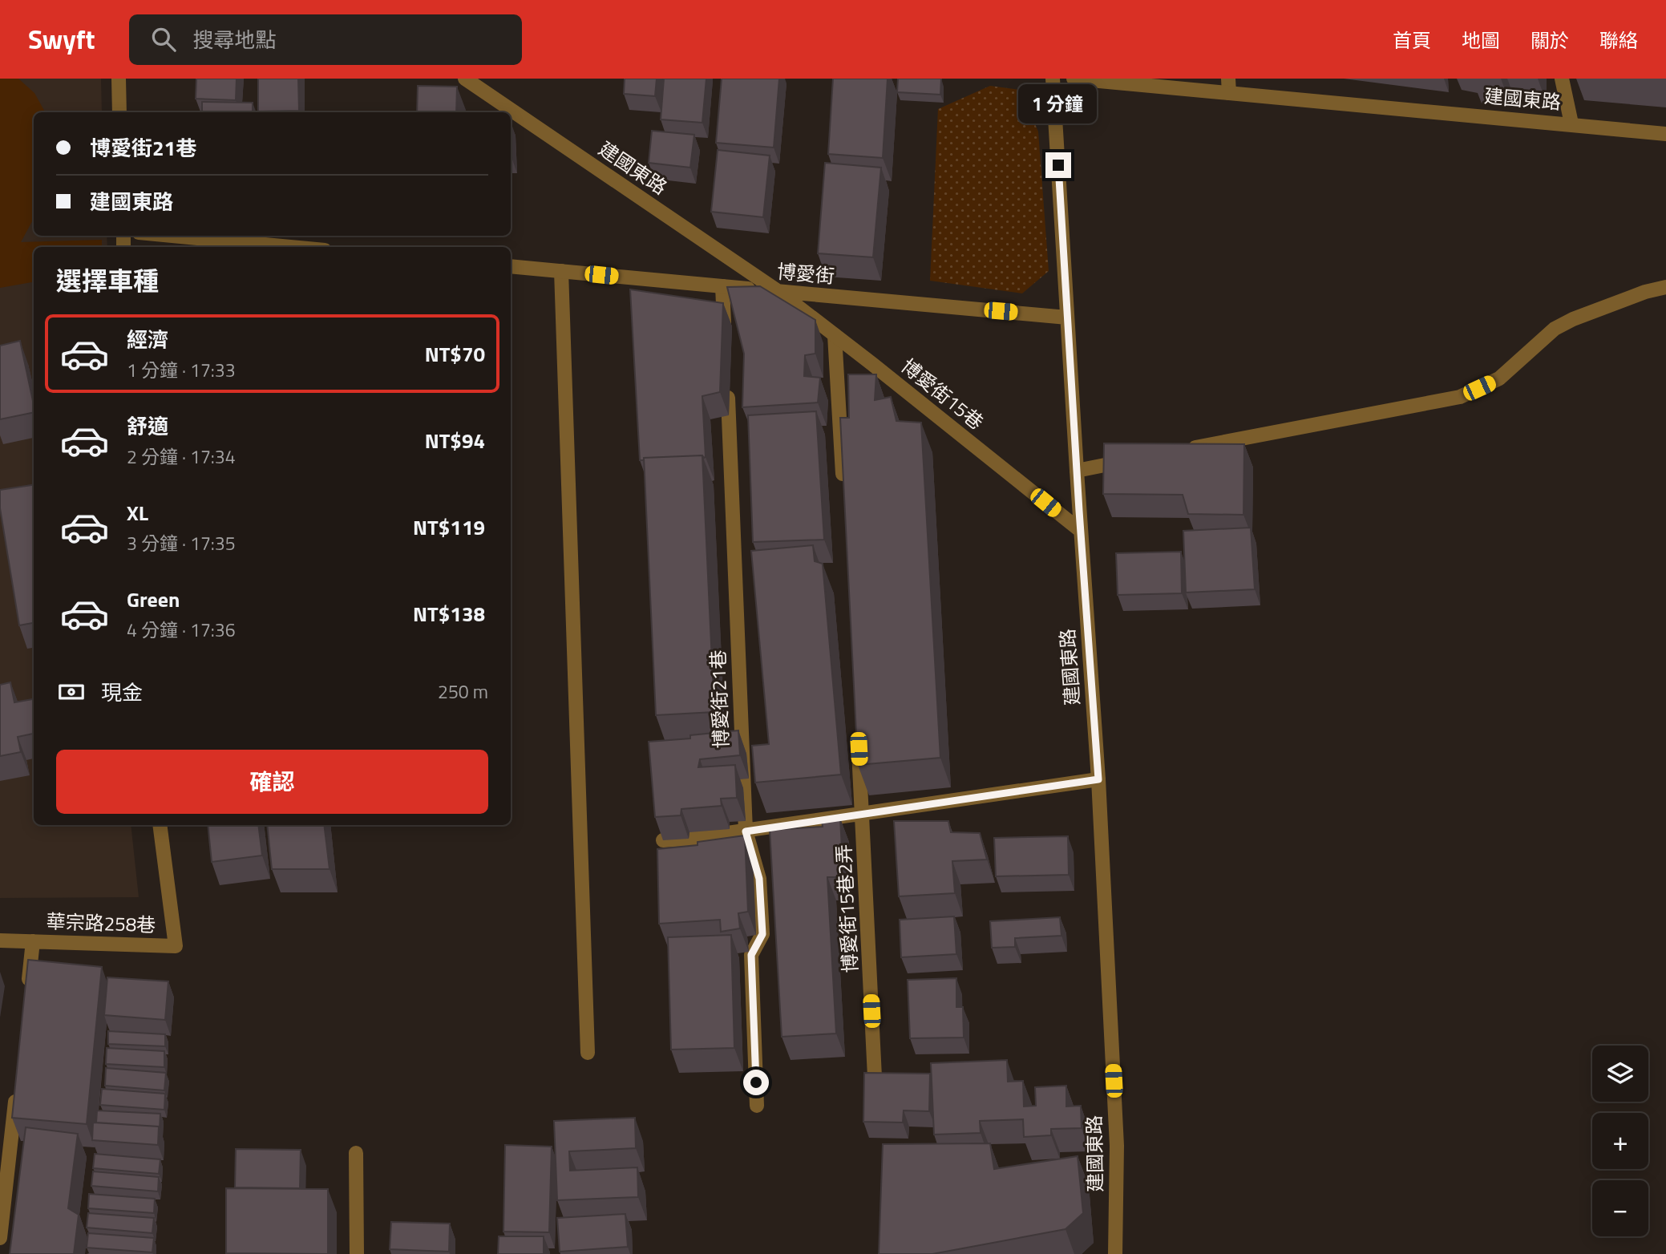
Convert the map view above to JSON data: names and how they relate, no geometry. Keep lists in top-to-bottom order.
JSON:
{
  "streets": {
    "street": [
      "建國東路",
      "博愛街",
      "博愛街15巷",
      "博愛街21巷",
      "博愛街15巷2弄",
      "華宗路258巷"
    ]
  },
  "crossings": [
    ["建國東路", "博愛街"],
    ["建國東路", "博愛街15巷"],
    ["博愛街", "博愛街15巷"]
  ],
  "page": {
    "header": "Swyft",
    "search": "搜尋地點",
    "nav": [
      "首頁",
      "地圖",
      "關於",
      "聯絡"
    ],
    "bubble": "1 分鐘",
    "banner": ["博愛街21巷", "建國東路"],
    "heading": "選擇車種",
    "list": [
      {
        "name": "經濟",
        "note": "1 分鐘 · 17:33",
        "value": "NT$70"
      },
      {
        "name": "舒適",
        "note": "2 分鐘 · 17:34",
        "value": "NT$94"
      },
      {
        "name": "XL",
        "note": "3 分鐘 · 17:35",
        "value": "NT$119"
      },
      {
        "name": "Green",
        "note": "4 分鐘 · 17:36",
        "value": "NT$138"
      }
    ],
    "pay": ["現金", "250 m"],
    "buttons": "確認",
    "map_buttons": ["+", "−"]
  }
}
